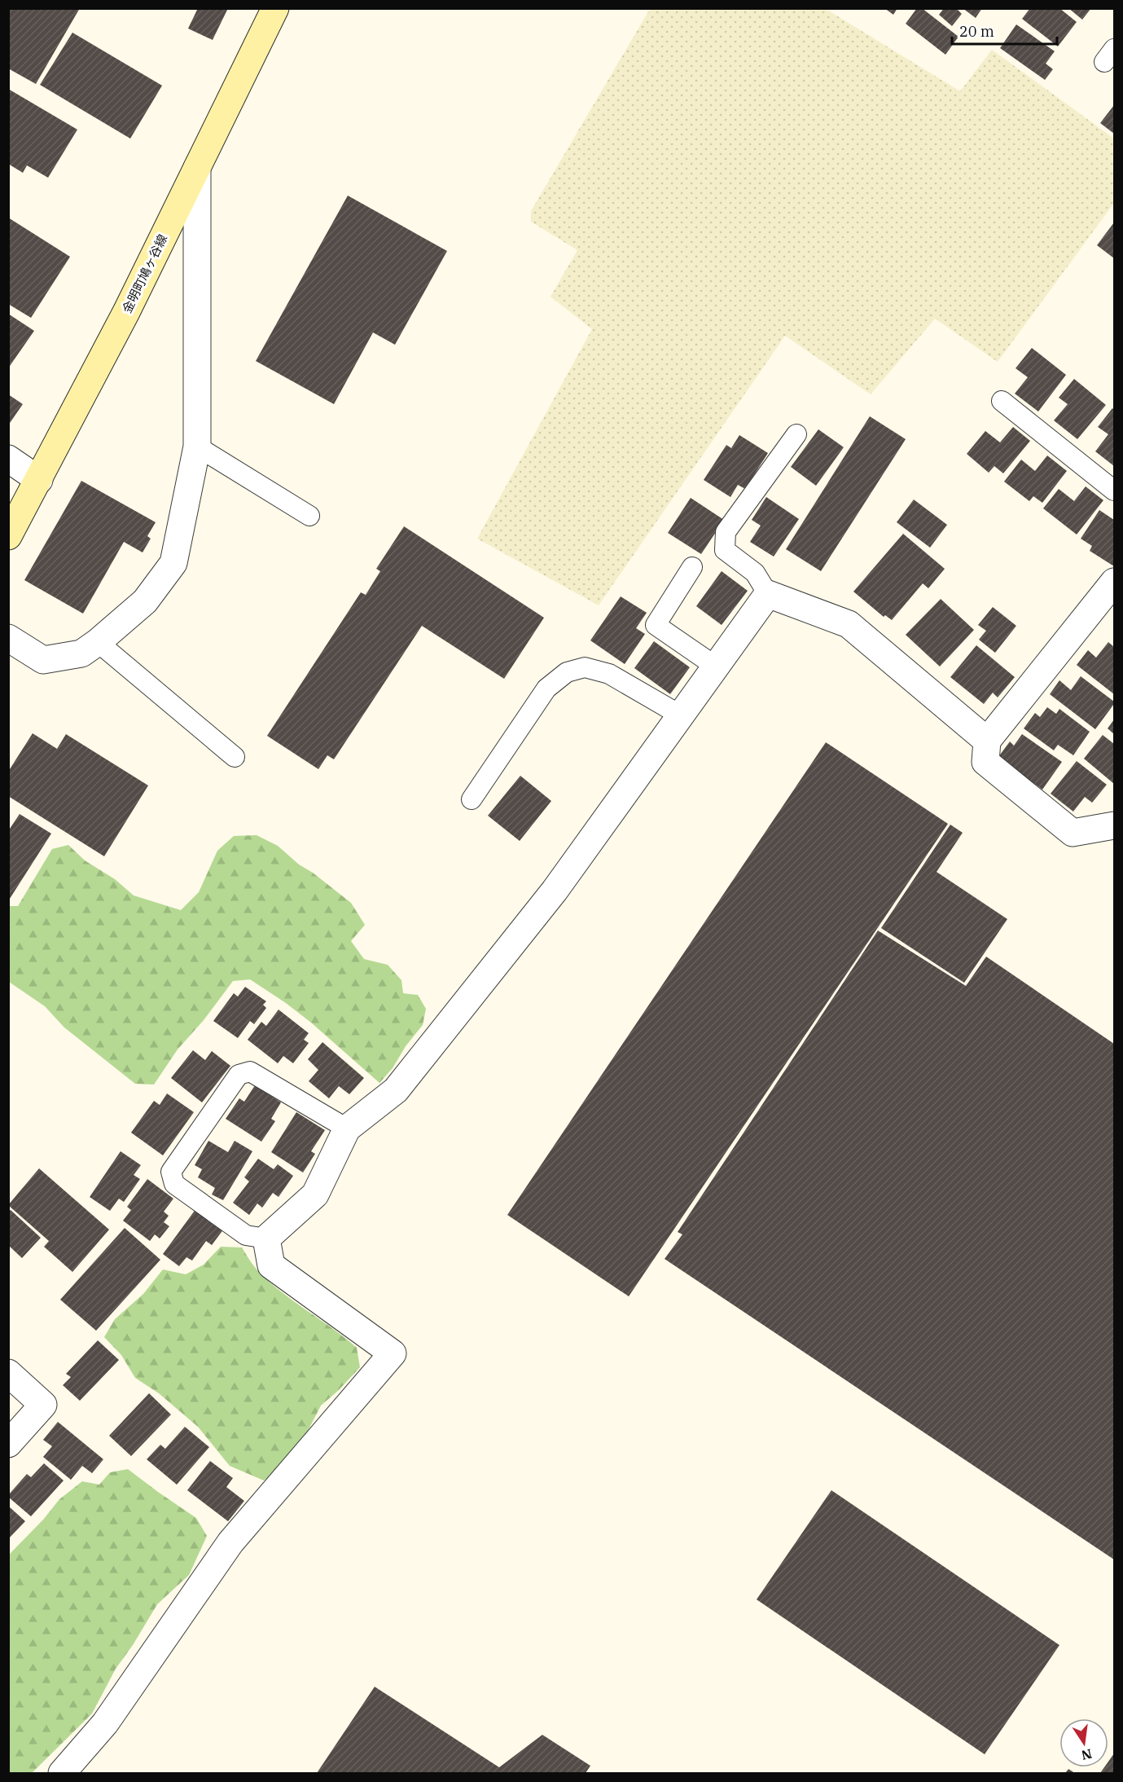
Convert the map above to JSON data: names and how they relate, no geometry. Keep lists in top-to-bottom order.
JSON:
{
  "streets": {
    "main road": ["金明町鳩ヶ谷線"]
  },
  "scale_bar": "20 m",
  "north": "bottom"
}
